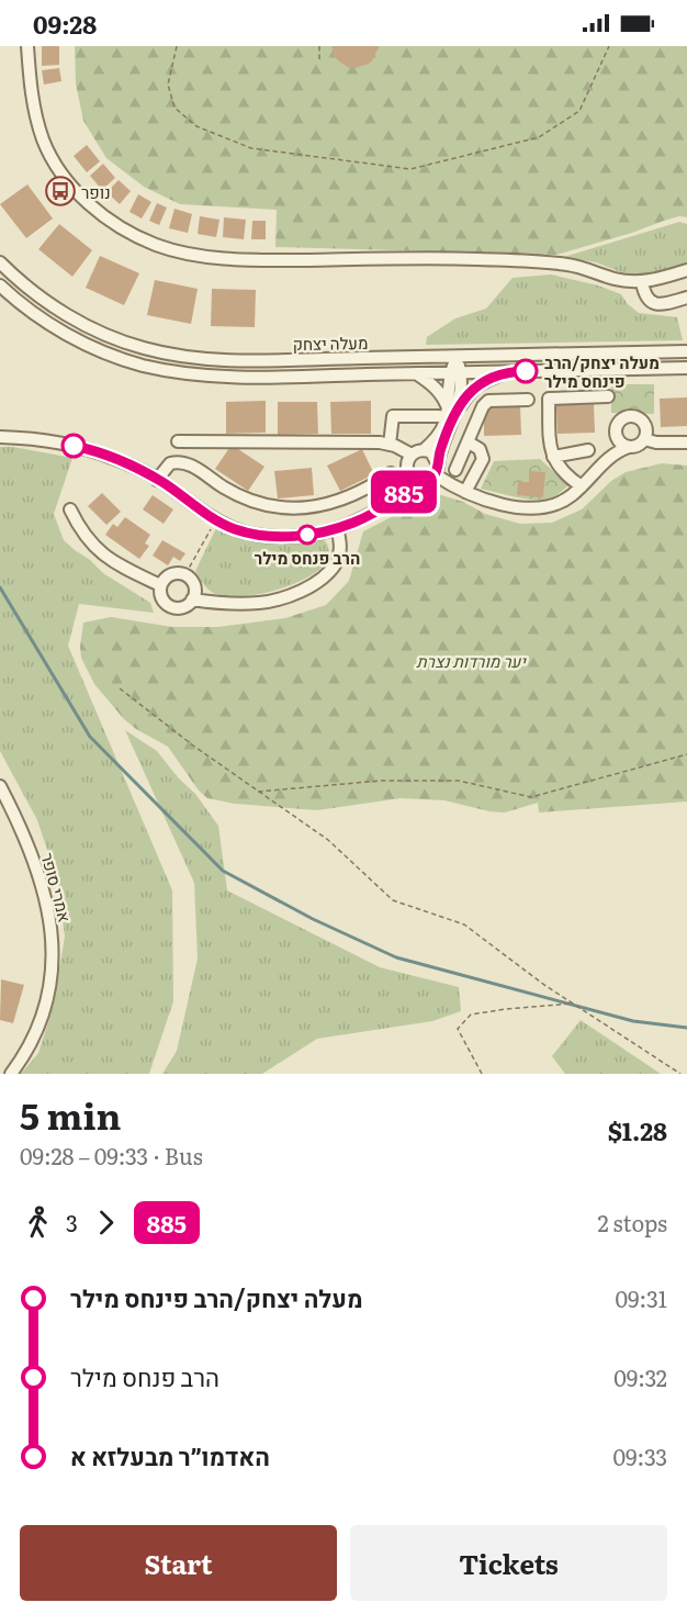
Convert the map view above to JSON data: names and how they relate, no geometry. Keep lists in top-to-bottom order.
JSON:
{
  "streets": {
    "street": ["מעלה יצחק", "אמרי סופר"]
  },
  "parks": ["יער מורדות נצרת"],
  "places": {
    "bus stop": ["נופר"],
    "other": ["מעלה יצחק/הרב פינחס מילר", "הרב פנחס מילר"]
  },
  "lines": ["bus line 885"],
  "page": {
    "status": "09:28",
    "on_map": "885",
    "heading": ["5 min", "09:28 – 09:33 · Bus", "$1.28"],
    "legs": ["3", "885", "2 stops"],
    "list": [
      {
        "name": "מעלה יצחק/הרב פינחס מילר",
        "value": "09:31"
      },
      {
        "name": "הרב פנחס מילר",
        "value": "09:32"
      },
      {
        "name": "האדמו״ר מבעלזא א",
        "value": "09:33"
      }
    ],
    "buttons": ["Start", "Tickets"]
  }
}
